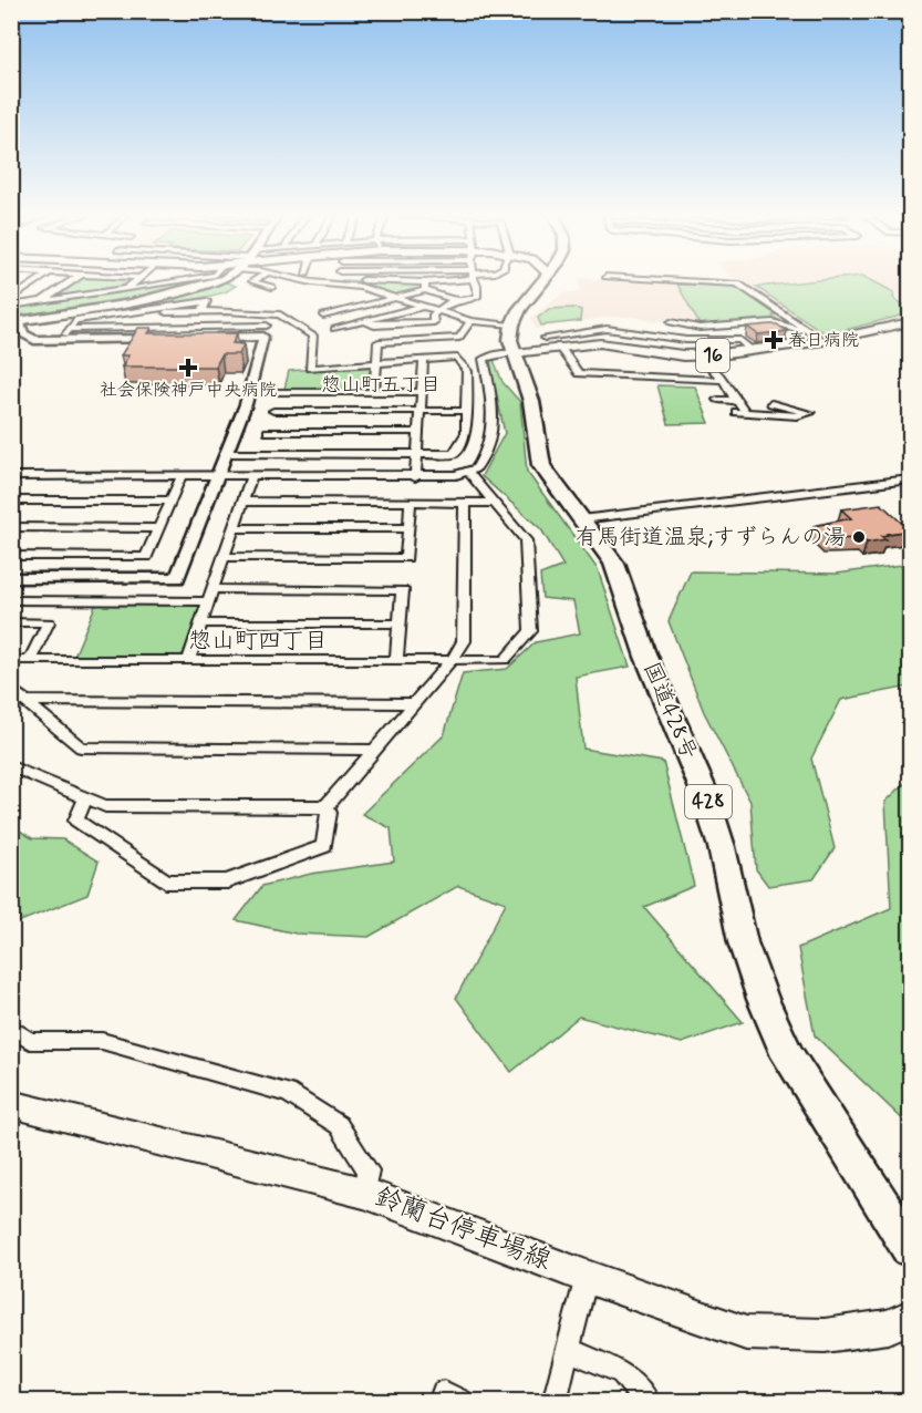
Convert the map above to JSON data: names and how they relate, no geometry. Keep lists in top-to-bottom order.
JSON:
{
  "streets": {
    "highway": ["国道428号", "428"],
    "main road": ["16", "鈴蘭台停車場線"]
  },
  "crossings": [
    ["16", "国道428号"]
  ],
  "districts": ["惣山町五丁目", "惣山町四丁目"],
  "places": {
    "health": ["春日病院", "社会保険神戸中央病院"],
    "other": ["有馬街道温泉;すずらんの湯"]
  }
}
